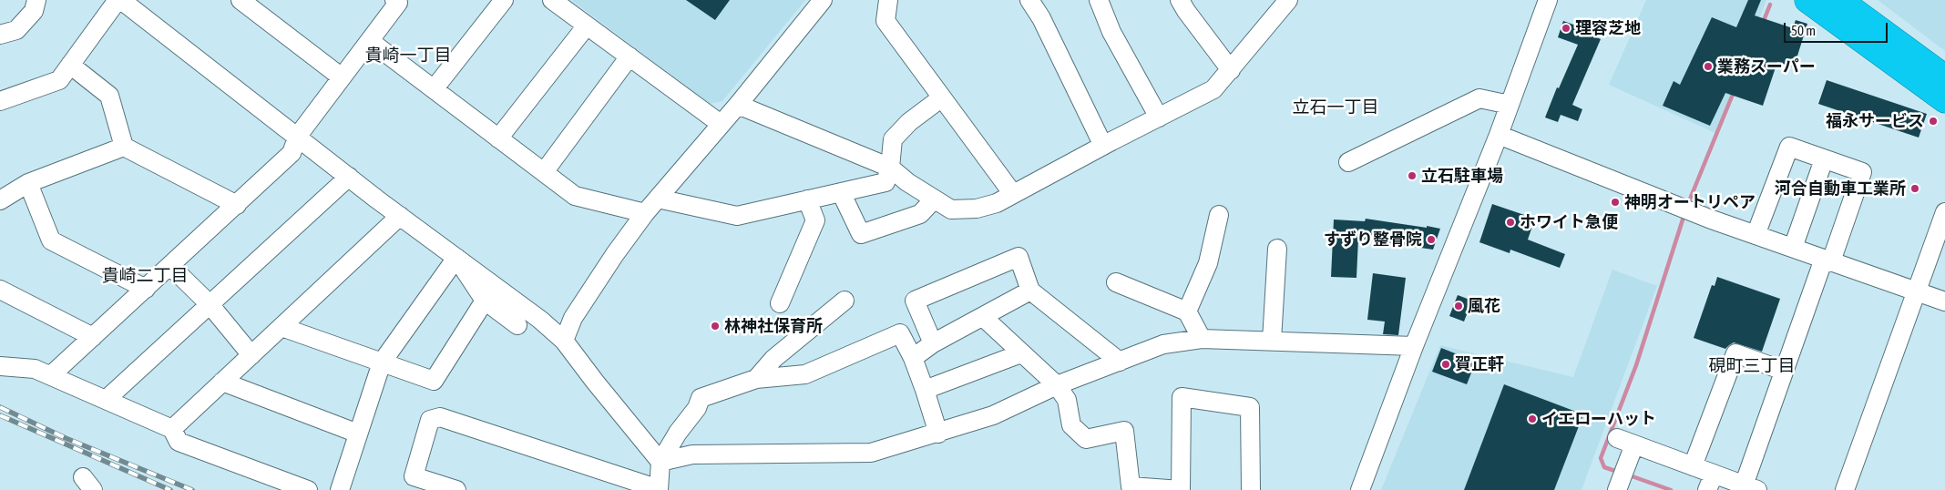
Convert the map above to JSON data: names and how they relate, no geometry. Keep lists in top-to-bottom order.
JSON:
{
  "districts": [
    "貴崎一丁目",
    "立石一丁目",
    "貴崎二丁目",
    "硯町三丁目"
  ],
  "places": [
    "理容芝地",
    "業務スーパー",
    "福永サービス",
    "立石駐車場",
    "河合自動車工業所",
    "神明オートリペア",
    "ホワイト急便",
    "すずり整骨院",
    "風花",
    "林神社保育所",
    "賀正軒",
    "イエローハット"
  ],
  "scale_bar": "50 m"
}
